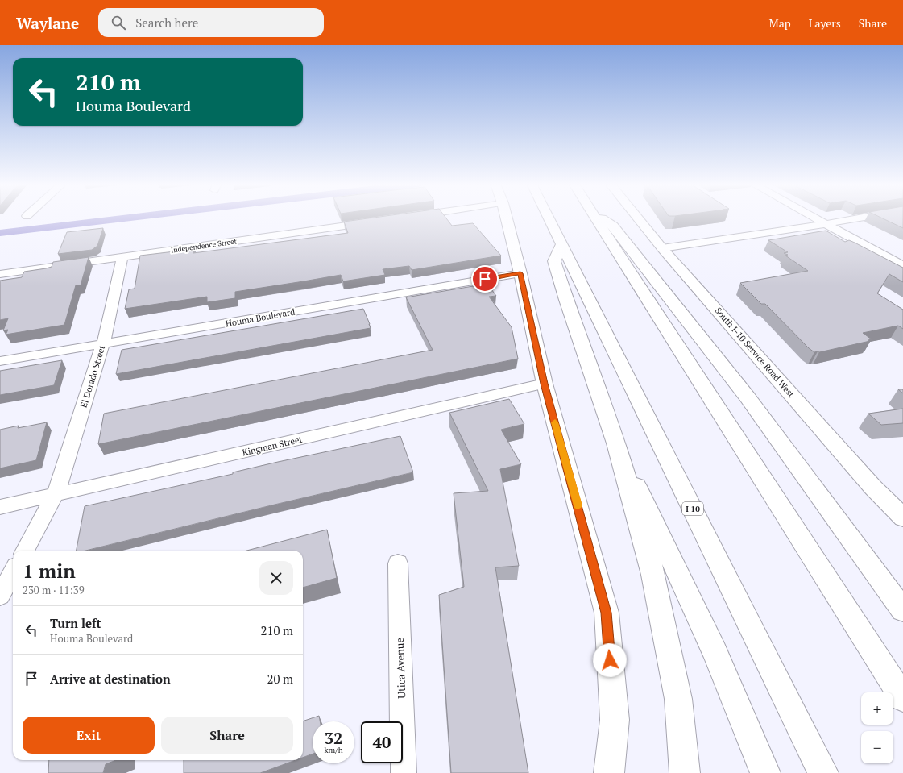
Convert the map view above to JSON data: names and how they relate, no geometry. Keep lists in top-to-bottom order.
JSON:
{
  "streets": {
    "main road": ["South I-10 Service Road West", "I 10"],
    "street": [
      "Independence Street",
      "Houma Boulevard",
      "El Dorado Street",
      "Kingman Street",
      "Utica Avenue"
    ]
  },
  "crossings": [
    ["Independence Street", "El Dorado Street"],
    ["Houma Boulevard", "El Dorado Street"],
    ["El Dorado Street", "Kingman Street"]
  ],
  "page": {
    "header": "Waylane",
    "search": "Search here",
    "nav": ["Map", "Layers", "Share"],
    "turn": ["210 m", "Houma Boulevard"],
    "heading": ["1 min", "230 m · 11:39"],
    "list": [
      {
        "name": "Turn left",
        "note": "Houma Boulevard",
        "value": "210 m"
      },
      {
        "name": "Arrive at destination",
        "value": "20 m"
      }
    ],
    "map_buttons": ["+", "−"],
    "buttons": ["Exit", "Share"],
    "speed": "32 km/h",
    "limit": "40"
  }
}
